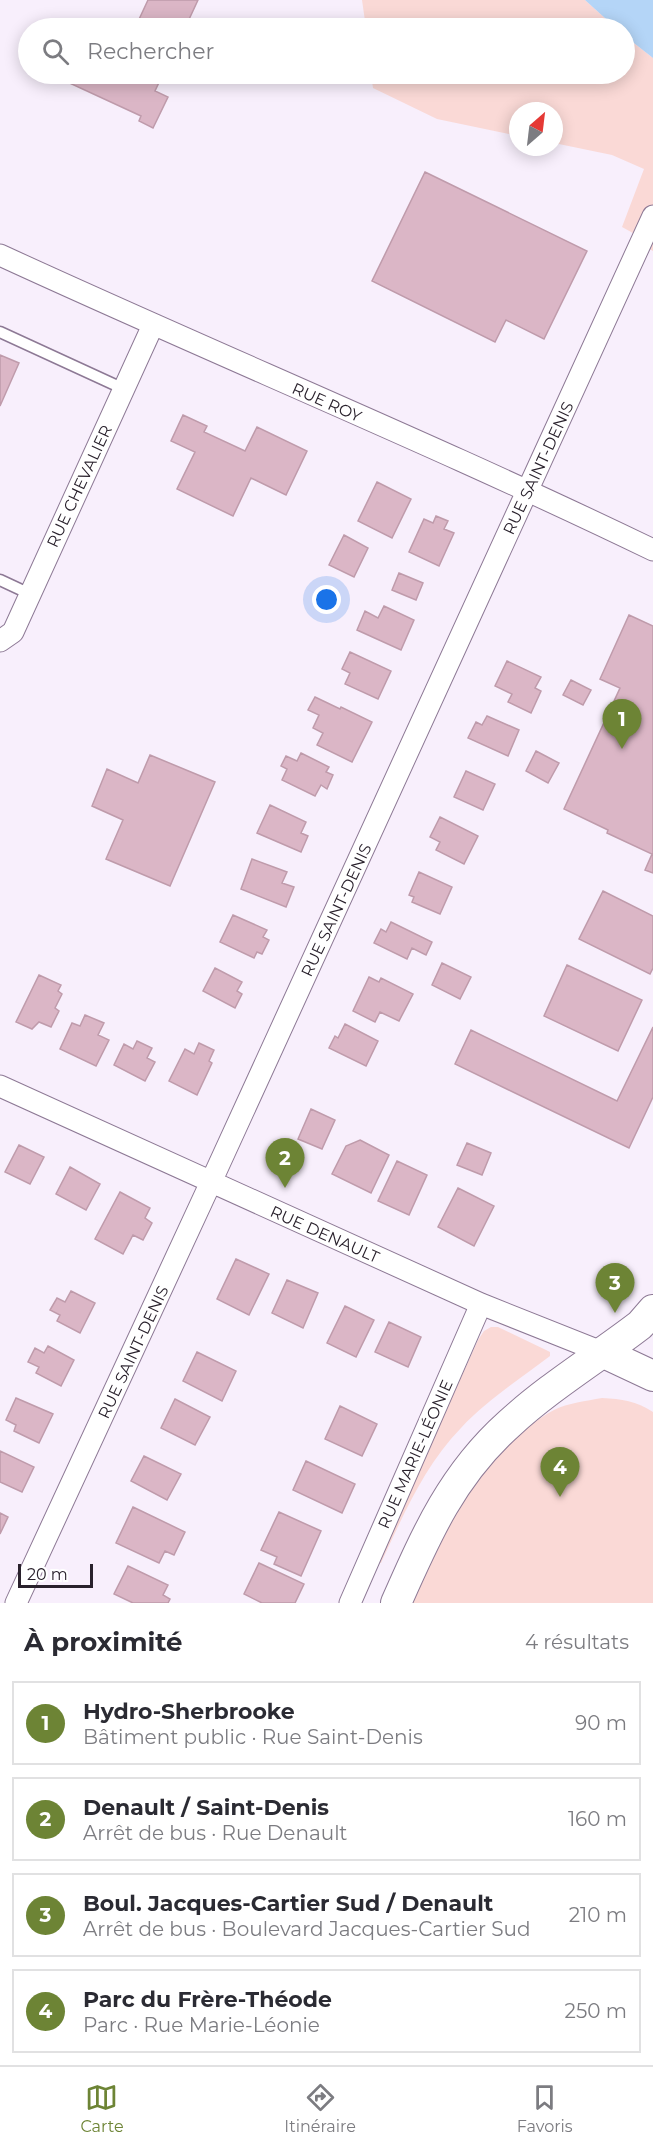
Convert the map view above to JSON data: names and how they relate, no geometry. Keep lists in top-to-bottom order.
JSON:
{
  "streets": {
    "main road": ["RUE DENAULT"],
    "street": [
      "RUE ROY",
      "RUE SAINT-DENIS",
      "RUE CHEVALIER",
      "RUE MARIE-LÉONIE"
    ]
  },
  "crossings": [
    ["RUE ROY", "RUE SAINT-DENIS"],
    ["RUE ROY", "RUE CHEVALIER"],
    ["RUE SAINT-DENIS", "RUE DENAULT"],
    ["RUE DENAULT", "RUE MARIE-LÉONIE"]
  ],
  "scale_bar": "20 m",
  "north": "top right",
  "page": {
    "search": "Rechercher",
    "pins": [
      "1",
      "2",
      "3",
      "4"
    ],
    "scale": "20 m",
    "heading": ["À proximité", "4 résultats"],
    "list": [
      {
        "mark": "1",
        "name": "Hydro-Sherbrooke",
        "note": "Bâtiment public · Rue Saint-Denis",
        "value": "90 m"
      },
      {
        "mark": "2",
        "name": "Denault / Saint-Denis",
        "note": "Arrêt de bus · Rue Denault",
        "value": "160 m"
      },
      {
        "mark": "3",
        "name": "Boul. Jacques-Cartier Sud / Denault",
        "note": "Arrêt de bus · Boulevard Jacques-Cartier Sud",
        "value": "210 m"
      },
      {
        "mark": "4",
        "name": "Parc du Frère-Théode",
        "note": "Parc · Rue Marie-Léonie",
        "value": "250 m"
      }
    ],
    "nav": ["Carte", "Itinéraire", "Favoris"]
  }
}
